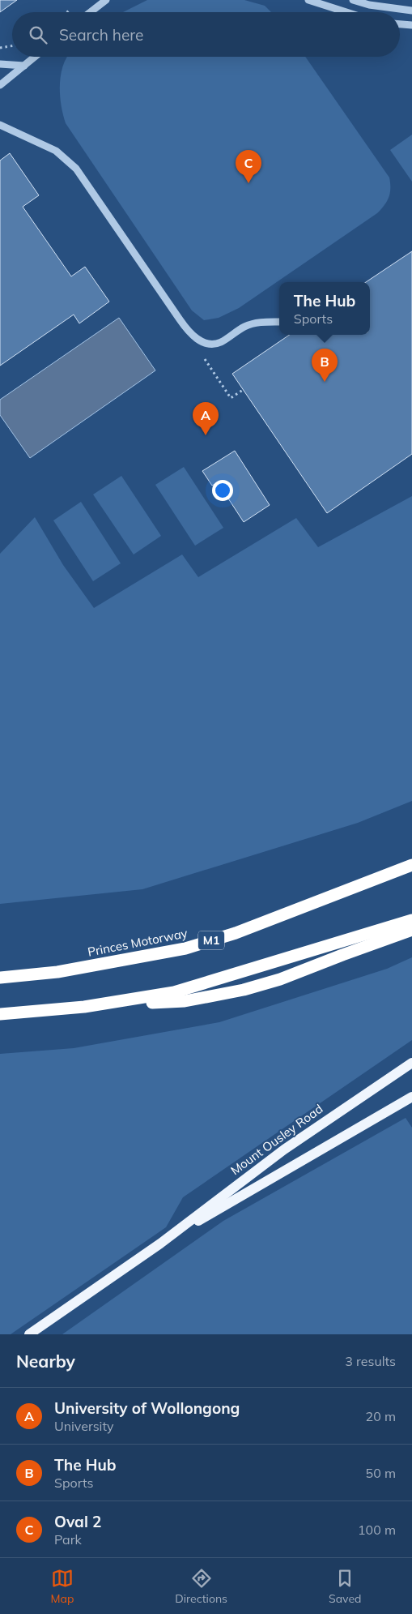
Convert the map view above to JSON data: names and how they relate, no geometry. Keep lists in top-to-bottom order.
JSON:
{
  "streets": {
    "highway": ["M1", "Princes Motorway"],
    "main road": ["Mount Ousley Road"]
  },
  "page": {
    "search": "Search here",
    "pins": ["C", "B", "A"],
    "popup": ["The Hub", "Sports"],
    "heading": ["Nearby", "3 results"],
    "list": [
      {
        "mark": "A",
        "name": "University of Wollongong",
        "note": "University",
        "value": "20 m"
      },
      {
        "mark": "B",
        "name": "The Hub",
        "note": "Sports",
        "value": "50 m"
      },
      {
        "mark": "C",
        "name": "Oval 2",
        "note": "Park",
        "value": "100 m"
      }
    ],
    "nav": ["Map", "Directions", "Saved"]
  }
}
